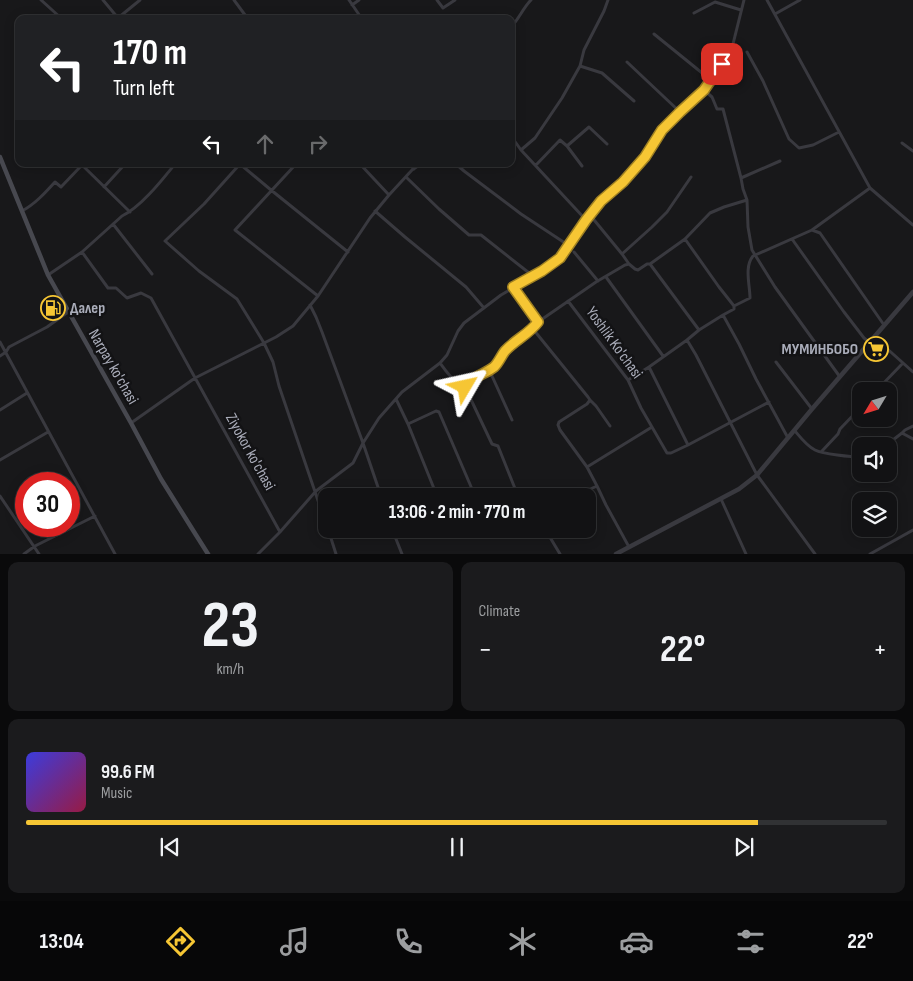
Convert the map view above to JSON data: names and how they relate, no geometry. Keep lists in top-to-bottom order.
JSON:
{
  "streets": {
    "main road": ["Narpay ko'chasi"],
    "street": ["Yoshlik Ko'chasi", "Ziyokor ko'chasi"]
  },
  "places": {
    "fuel station": ["Далер"],
    "supermarket": ["МУМИНБОБО"]
  },
  "north": "bottom left",
  "page": {
    "turn": ["170 m", "Turn left"],
    "limit": "30",
    "trip": "13:06 · 2 min · 770 m",
    "tile": [
      ["23", "km/h"],
      "Climate"
    ],
    "heat": ["−", "22°", "+"],
    "song": ["99.6 FM", "Music"],
    "tabs": ["13:04", "22°"]
  }
}
